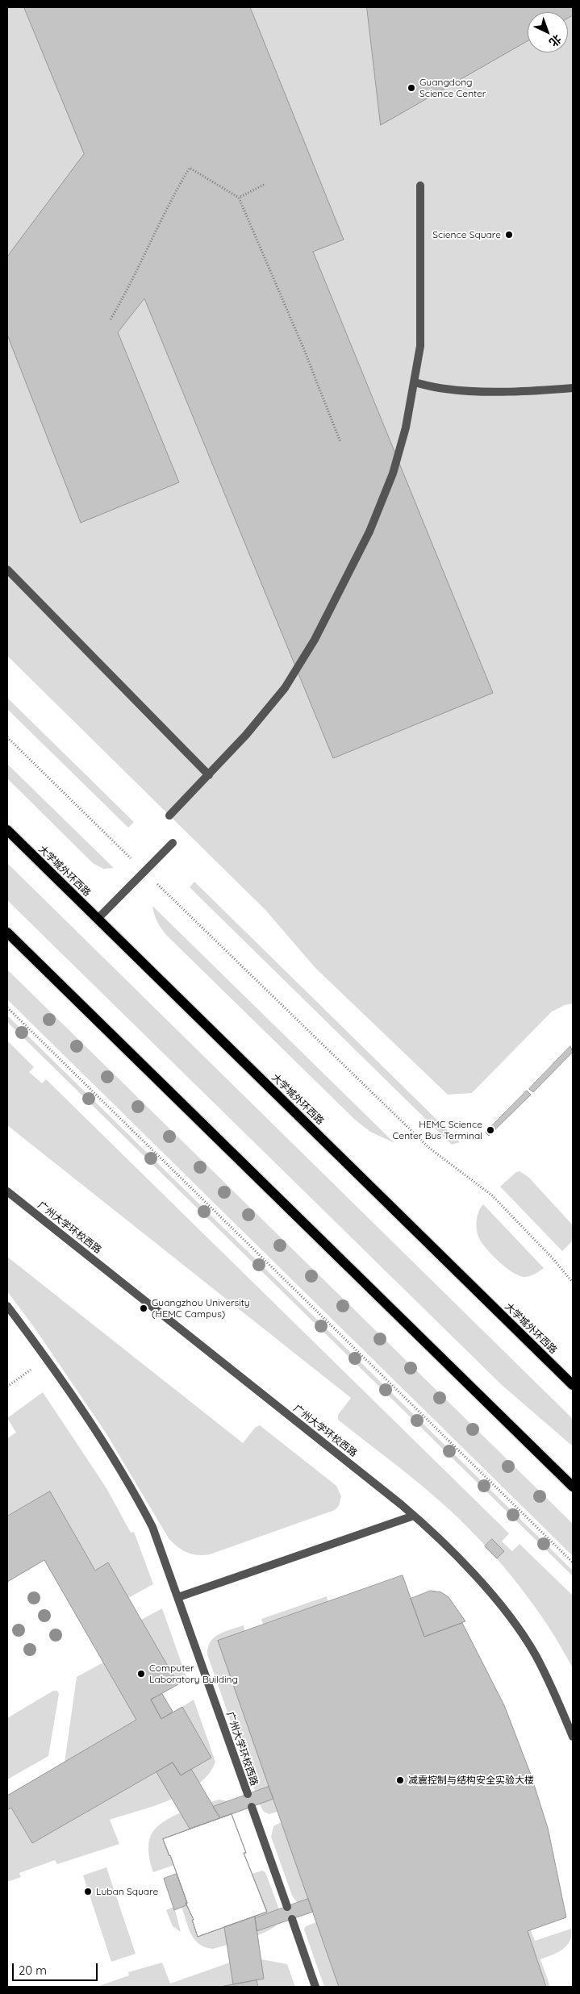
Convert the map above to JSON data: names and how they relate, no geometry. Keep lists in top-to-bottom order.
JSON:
{
  "streets": {
    "main road": ["大学城外环西路"],
    "lane": ["广州大学环校西路"]
  },
  "places": [
    "Guangdong Science Center",
    "Science Square",
    "HEMC Science Center Bus Terminal",
    "Guangzhou University (HEMC Campus)",
    "Computer Laboratory Building",
    "减震控制与结构安全实验大楼",
    "Luban Square"
  ],
  "scale_bar": "20 m",
  "north": "bottom right"
}
